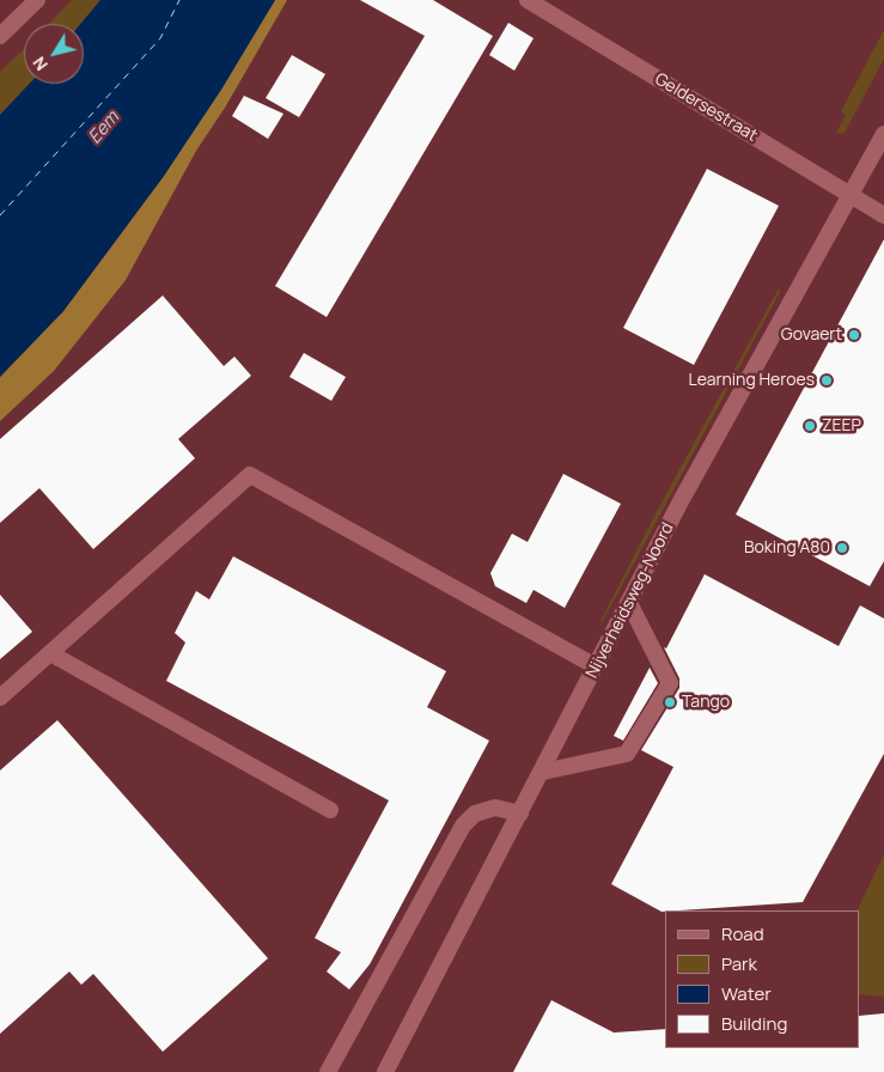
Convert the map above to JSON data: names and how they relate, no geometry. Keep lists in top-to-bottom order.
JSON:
{
  "streets": {
    "street": ["Geldersestraat", "Nijverheidsweg-Noord"]
  },
  "crossings": [
    ["Geldersestraat", "Nijverheidsweg-Noord"]
  ],
  "water": ["Eem"],
  "places": [
    "Govaert",
    "Learning Heroes",
    "ZEEP",
    "Boking A80",
    "Tango"
  ],
  "legend": [
    "Road",
    "Park",
    "Water",
    "Building"
  ],
  "north": "bottom left"
}
